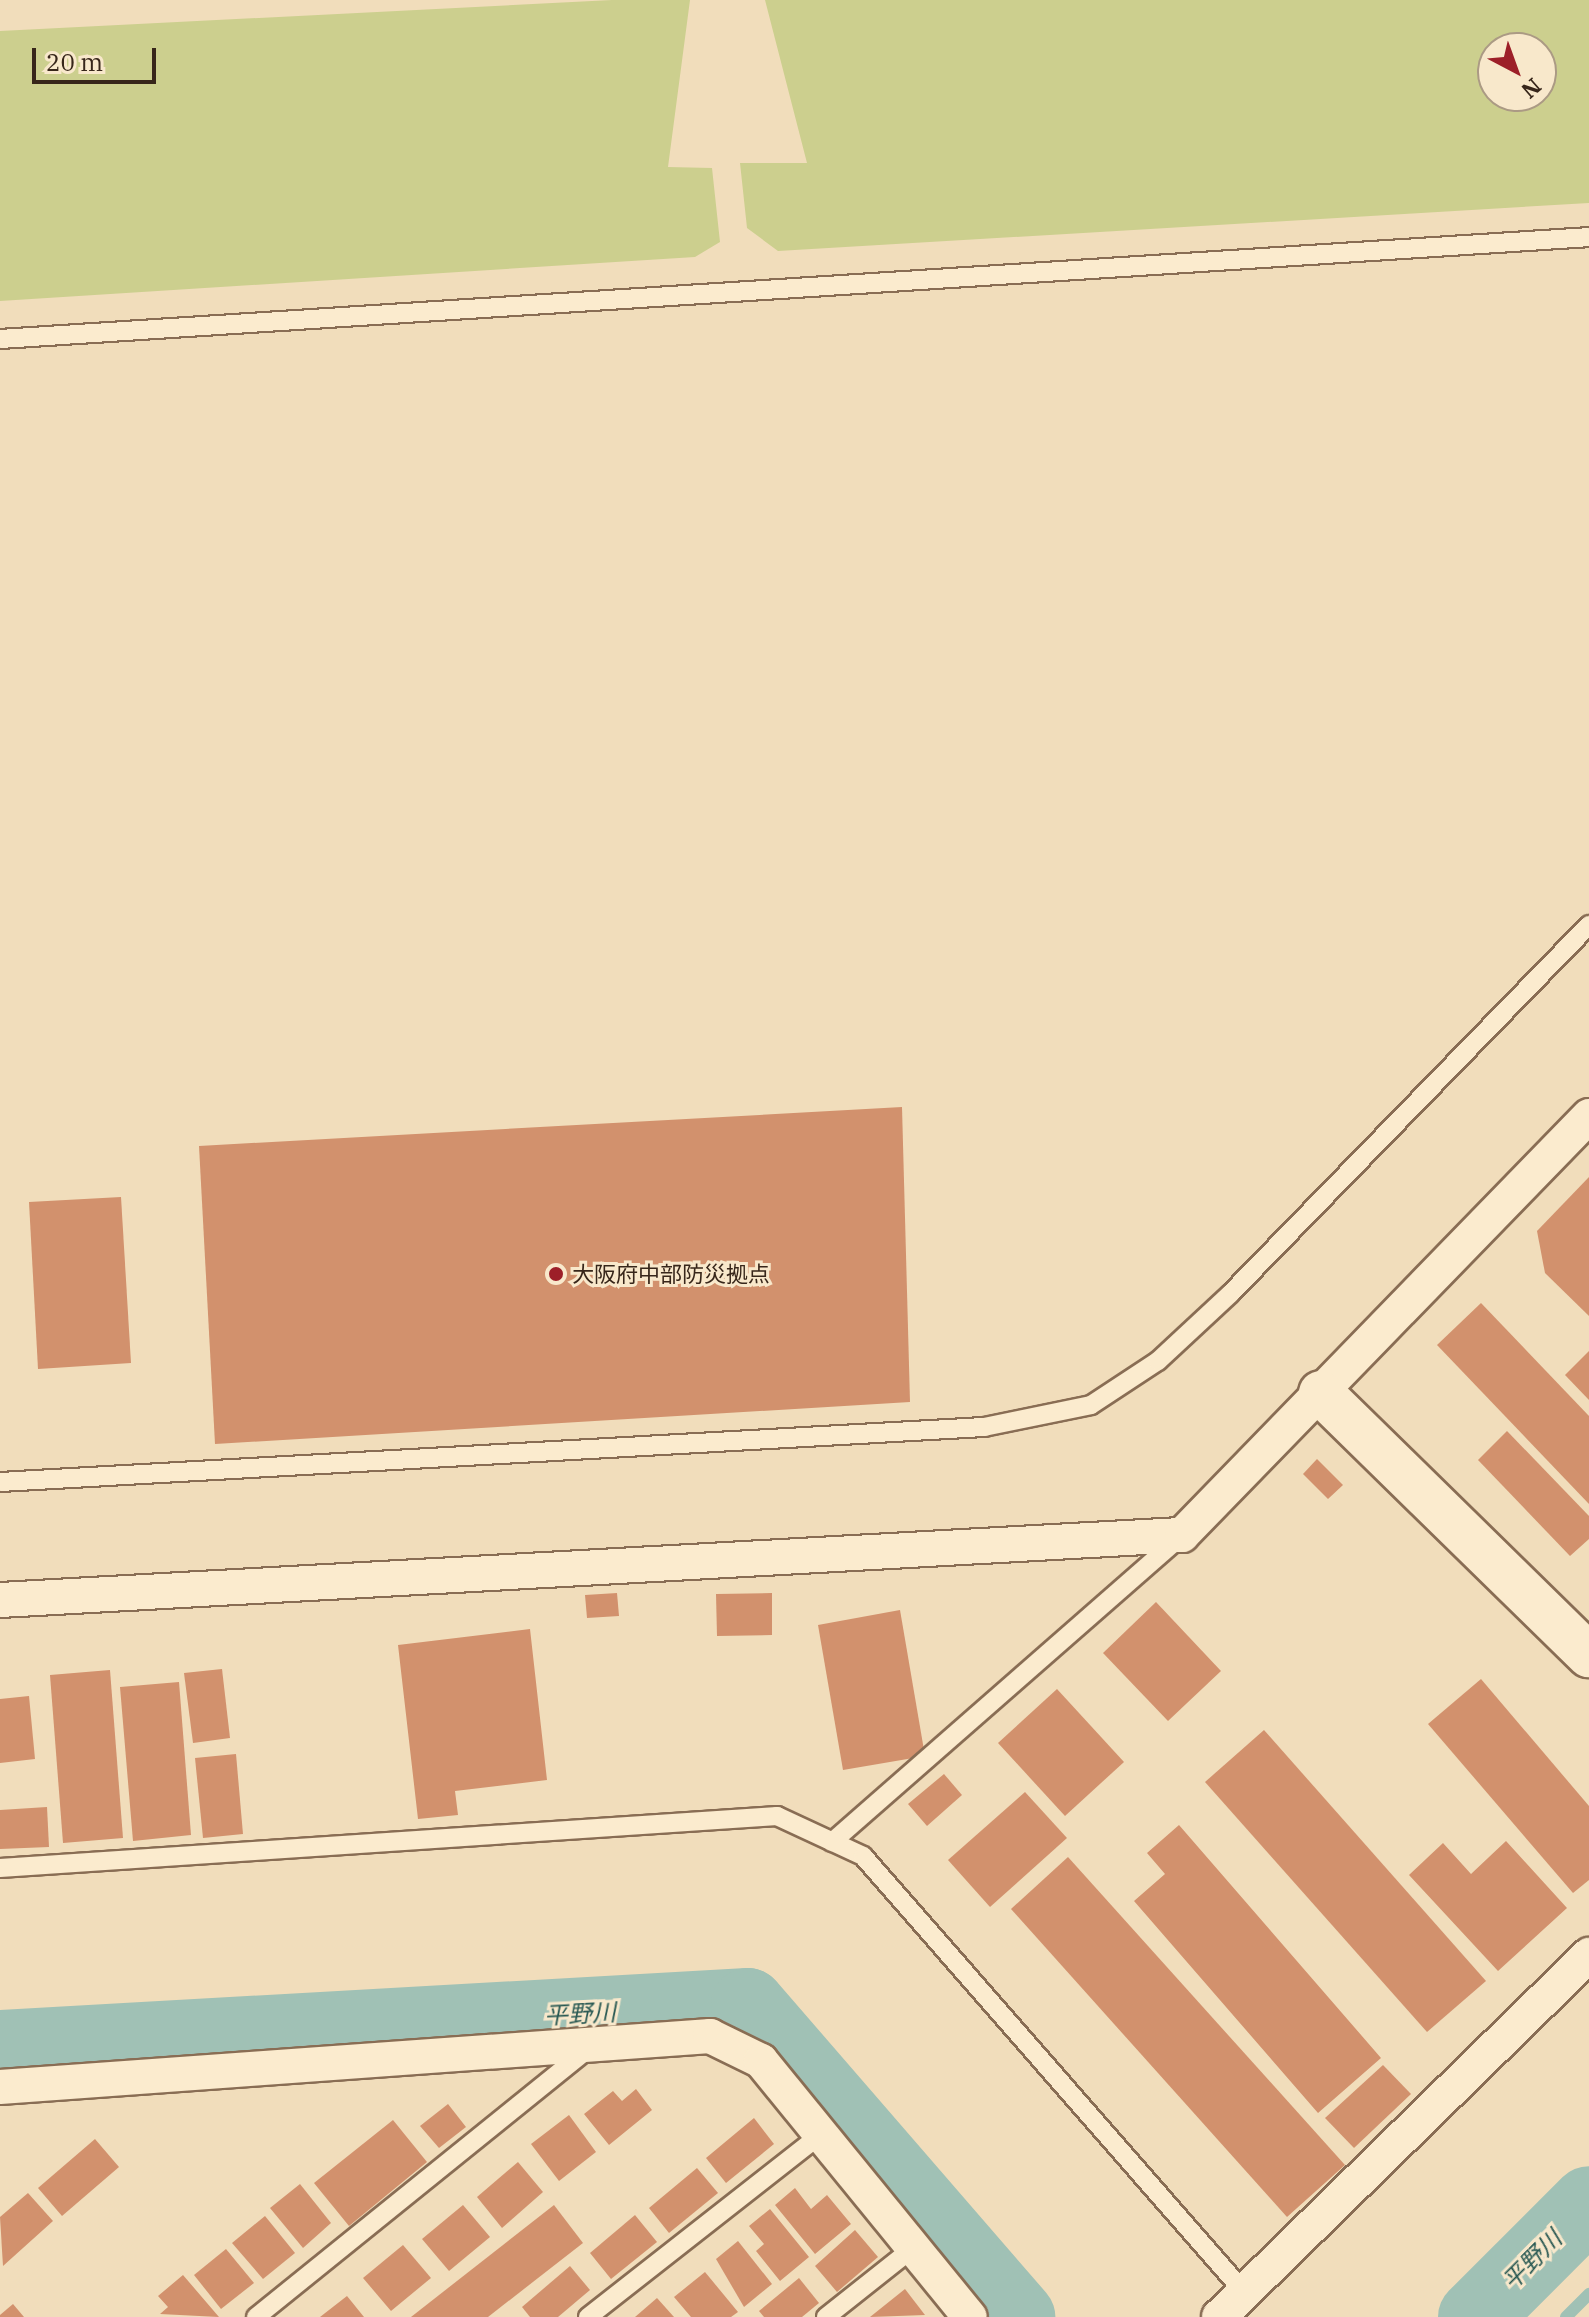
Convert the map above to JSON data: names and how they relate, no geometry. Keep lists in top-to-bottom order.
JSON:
{
  "water": ["平野川"],
  "places": ["大阪府中部防災拠点"],
  "scale_bar": "20 m",
  "north": "bottom right"
}
